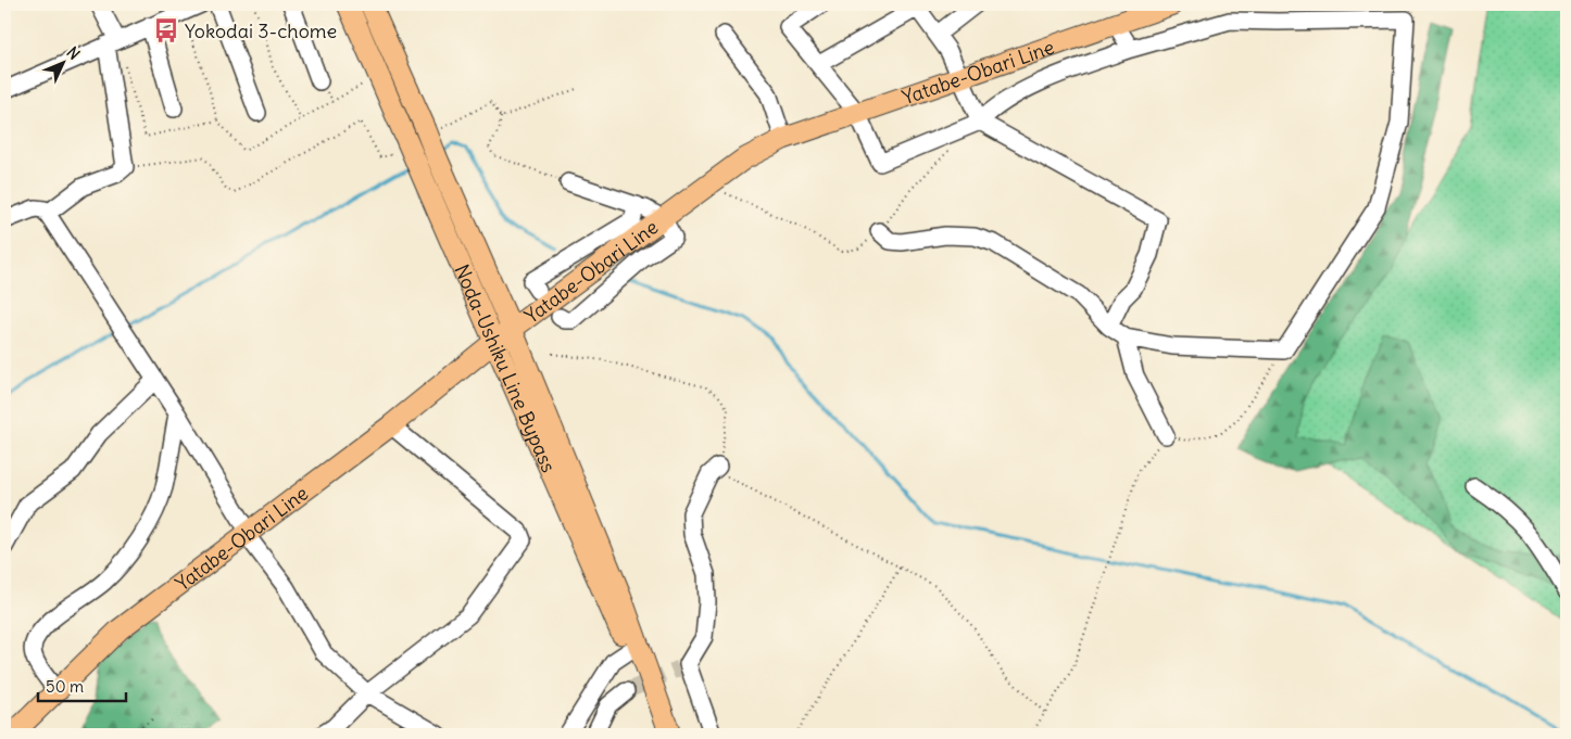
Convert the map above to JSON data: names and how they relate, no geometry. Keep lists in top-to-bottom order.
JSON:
{
  "streets": {
    "main road": ["Yatabe-Obari Line", "Noda-Ushiku Line Bypass"]
  },
  "crossings": [
    ["Yatabe-Obari Line", "Noda-Ushiku Line Bypass"]
  ],
  "places": {
    "bus stop": ["Yokodai 3-chome"]
  },
  "scale_bar": "50 m",
  "north": "top right"
}
